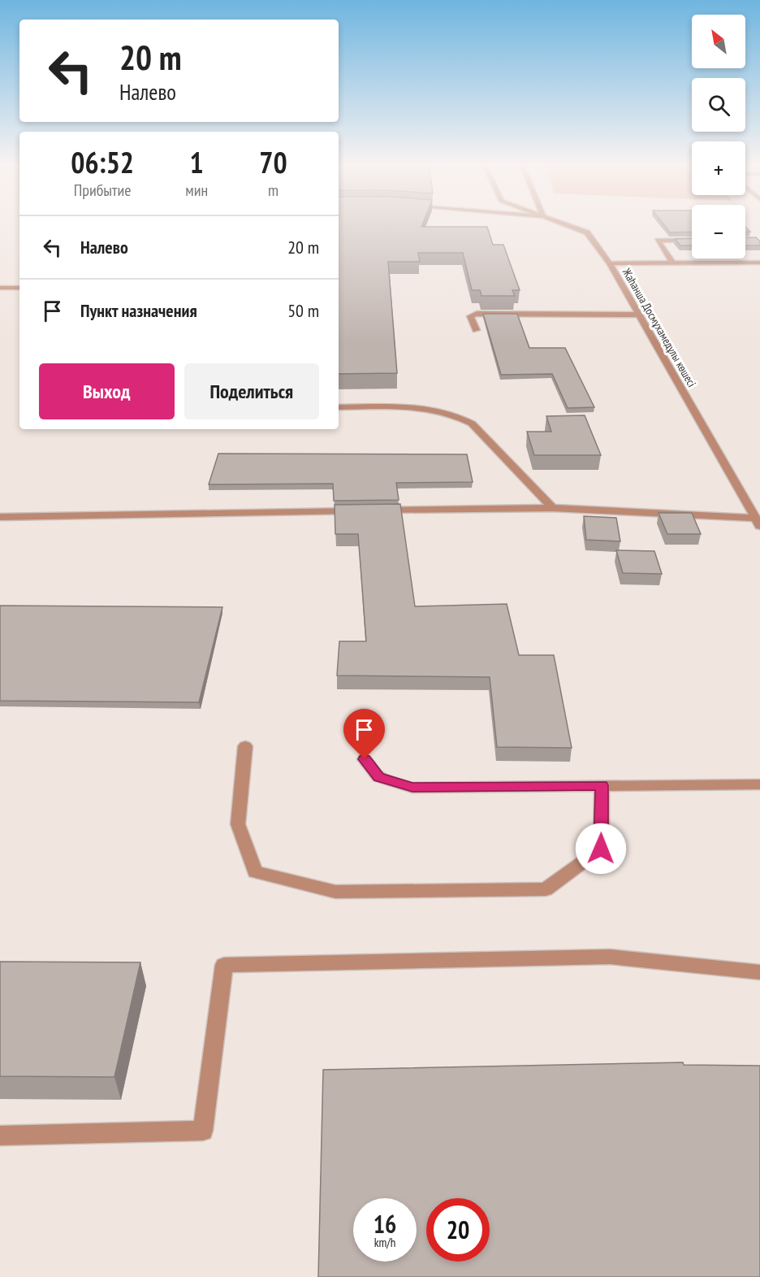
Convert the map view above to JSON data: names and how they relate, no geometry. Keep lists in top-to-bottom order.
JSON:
{
  "streets": {
    "street": ["Жаһанша Досмұхамедұлы көшесі"]
  },
  "north": "top left",
  "page": {
    "map_buttons": ["+", "−"],
    "turn": ["20 m", "Налево"],
    "eta": [
      "06:52",
      "Прибытие",
      "1",
      "мин",
      "70",
      "m"
    ],
    "list": [
      {
        "name": "Налево",
        "value": "20 m"
      },
      {
        "name": "Пункт назначения",
        "value": "50 m"
      }
    ],
    "buttons": ["Выход", "Поделиться"],
    "speed": "16 km/h",
    "limit": "20"
  }
}
